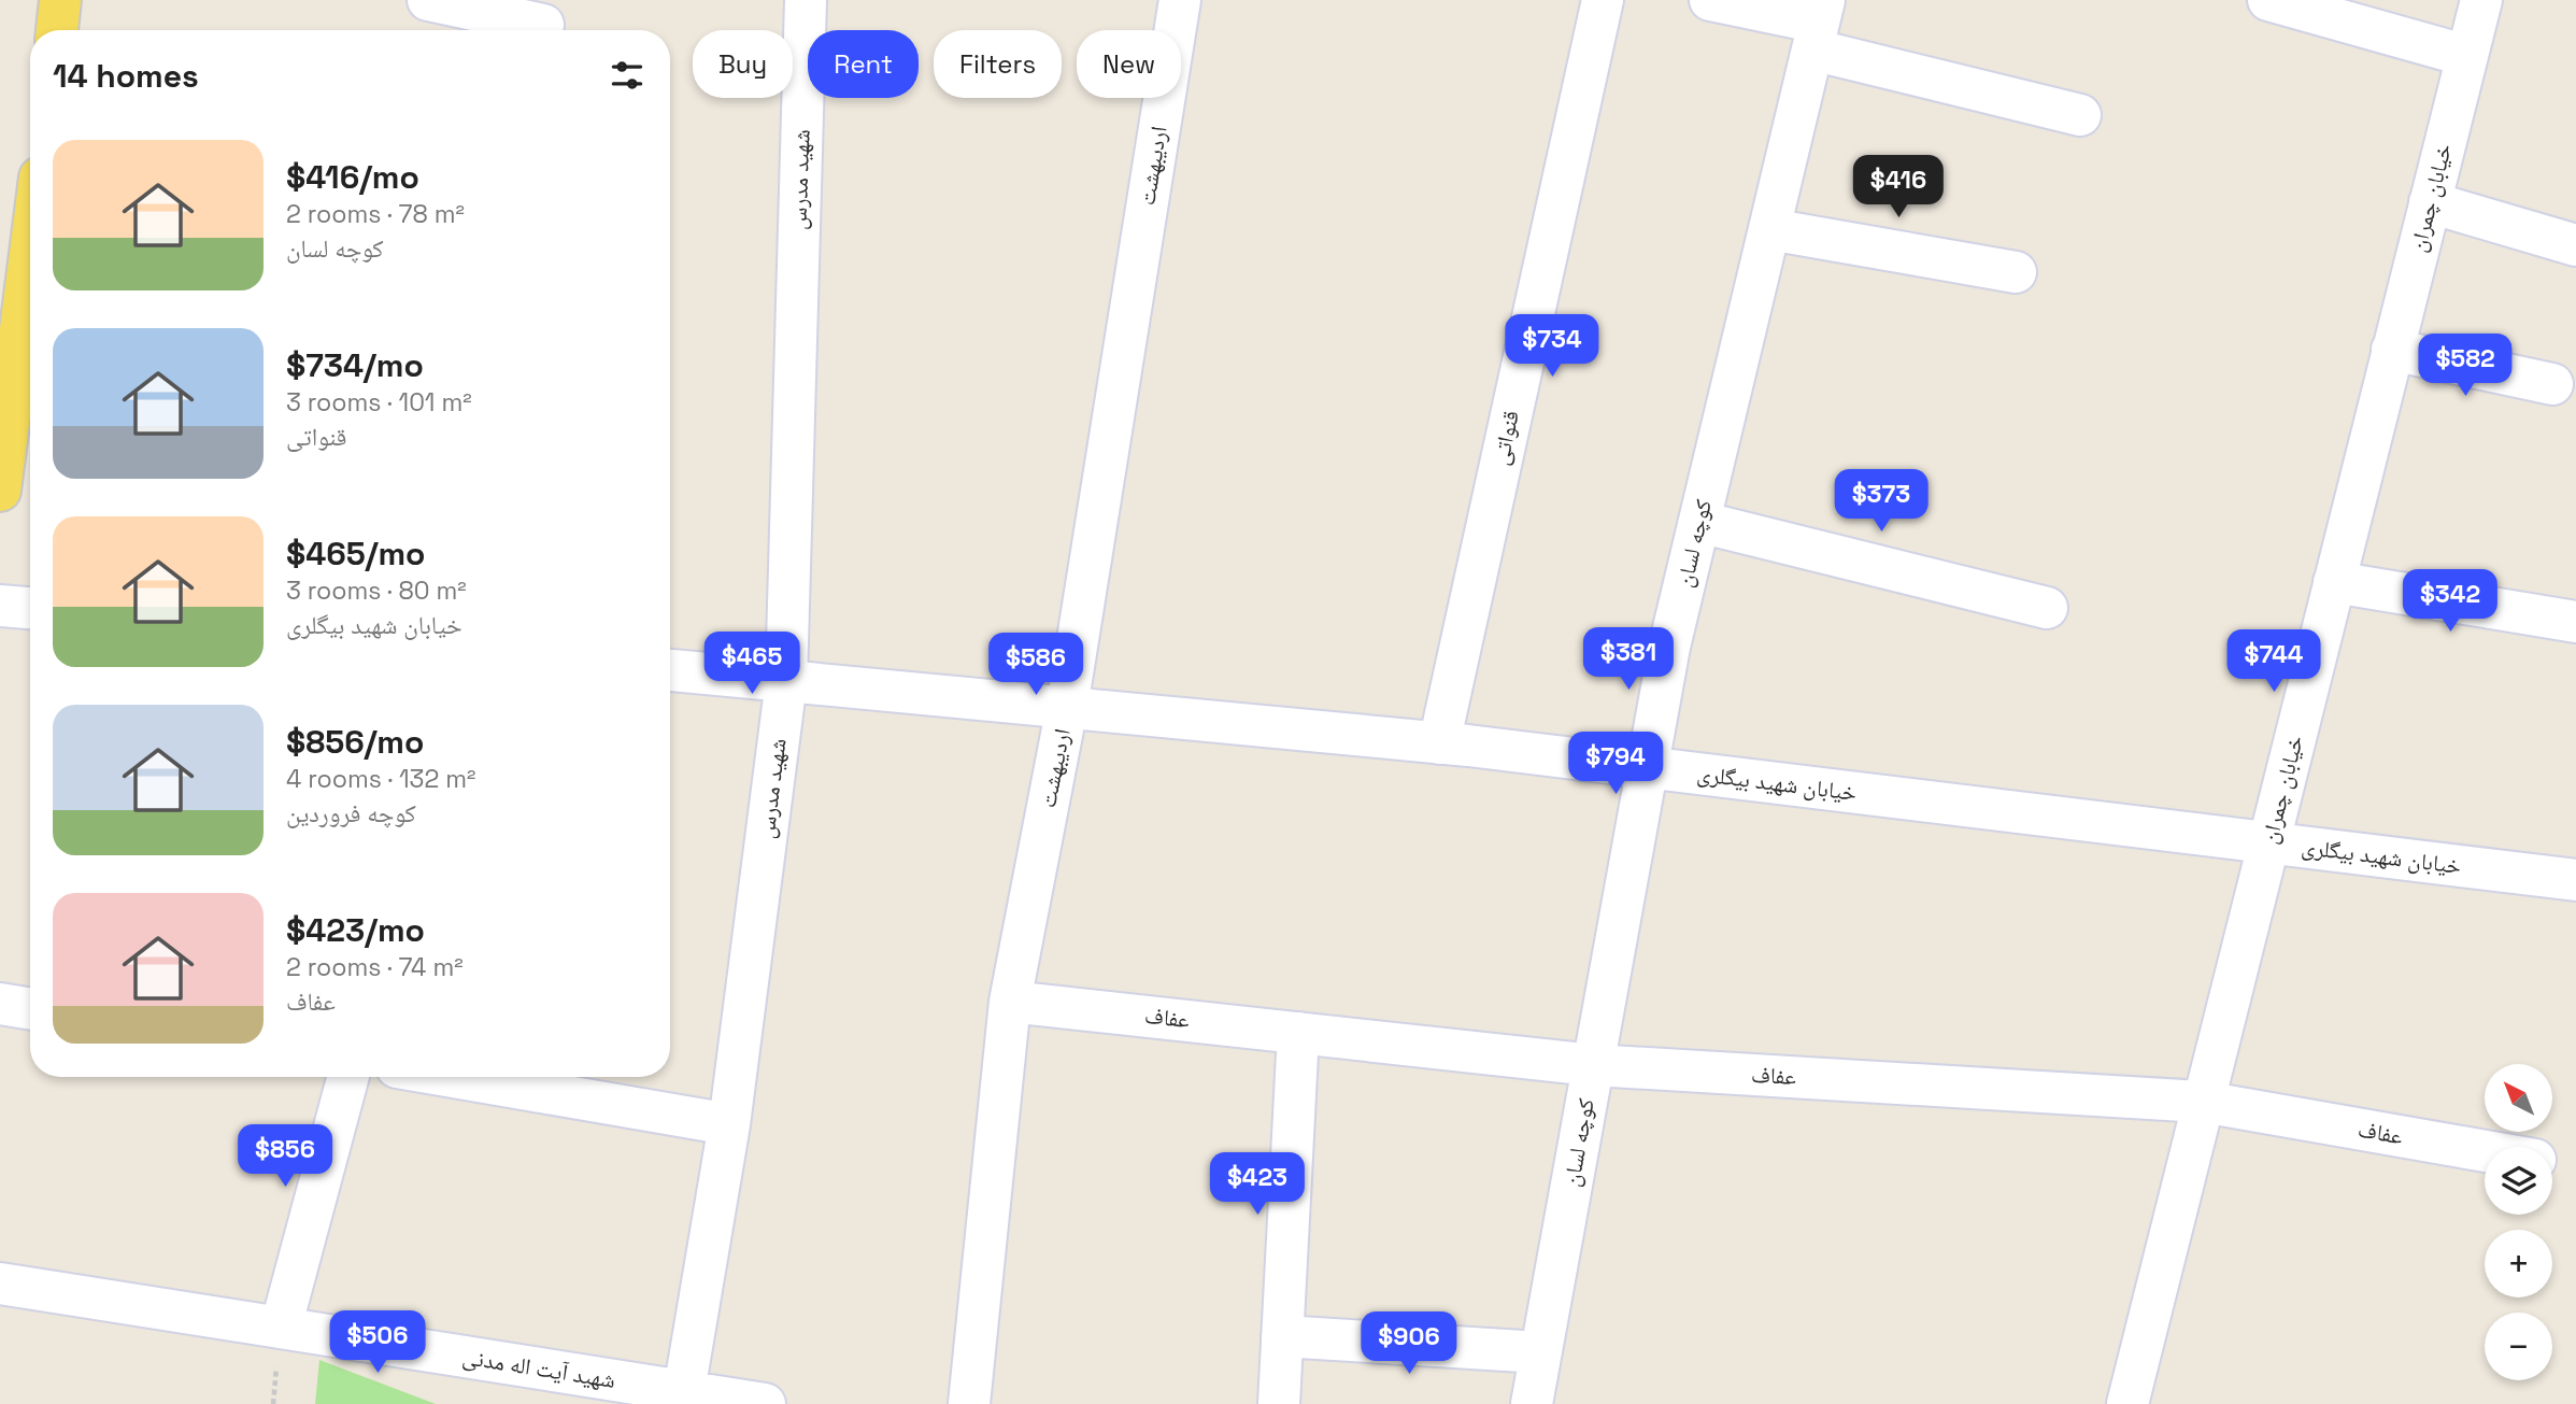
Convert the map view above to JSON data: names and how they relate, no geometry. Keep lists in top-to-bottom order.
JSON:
{
  "streets": {
    "street": [
      "اردیبهشت",
      "شهید مدرس",
      "خیابان چمران",
      "قنواتی",
      "کوچه لسان",
      "خیابان شهید بیگلری",
      "عفاف",
      "شهید آیت اله مدنی"
    ]
  },
  "crossings": [
    ["اردیبهشت", "خیابان شهید بیگلری"],
    ["اردیبهشت", "عفاف"],
    ["شهید مدرس", "خیابان شهید بیگلری"],
    ["شهید مدرس", "شهید آیت اله مدنی"],
    ["خیابان چمران", "خیابان شهید بیگلری"],
    ["خیابان چمران", "عفاف"],
    ["قنواتی", "خیابان شهید بیگلری"],
    ["کوچه لسان", "خیابان شهید بیگلری"],
    ["کوچه لسان", "عفاف"]
  ],
  "north": "top left",
  "page": {
    "chip": [
      "Buy",
      "Rent",
      "Filters",
      "New"
    ],
    "heading": "14 homes",
    "list": [
      {
        "name": "$416/mo",
        "note": "2 rooms · 78 m² · کوچه لسان"
      },
      {
        "name": "$734/mo",
        "note": "3 rooms · 101 m² · قنواتی"
      },
      {
        "name": "$465/mo",
        "note": "3 rooms · 80 m² · خیابان شهید بیگلری"
      },
      {
        "name": "$856/mo",
        "note": "4 rooms · 132 m² · کوچه فروردین"
      },
      {
        "name": "$423/mo",
        "note": "2 rooms · 74 m² · عفاف"
      }
    ],
    "price": [
      "$416",
      "$734",
      "$582",
      "$373",
      "$342",
      "$381",
      "$744",
      "$465",
      "$586",
      "$794",
      "$856",
      "$423",
      "$506",
      "$906"
    ],
    "map_buttons": ["+", "−"]
  }
}
